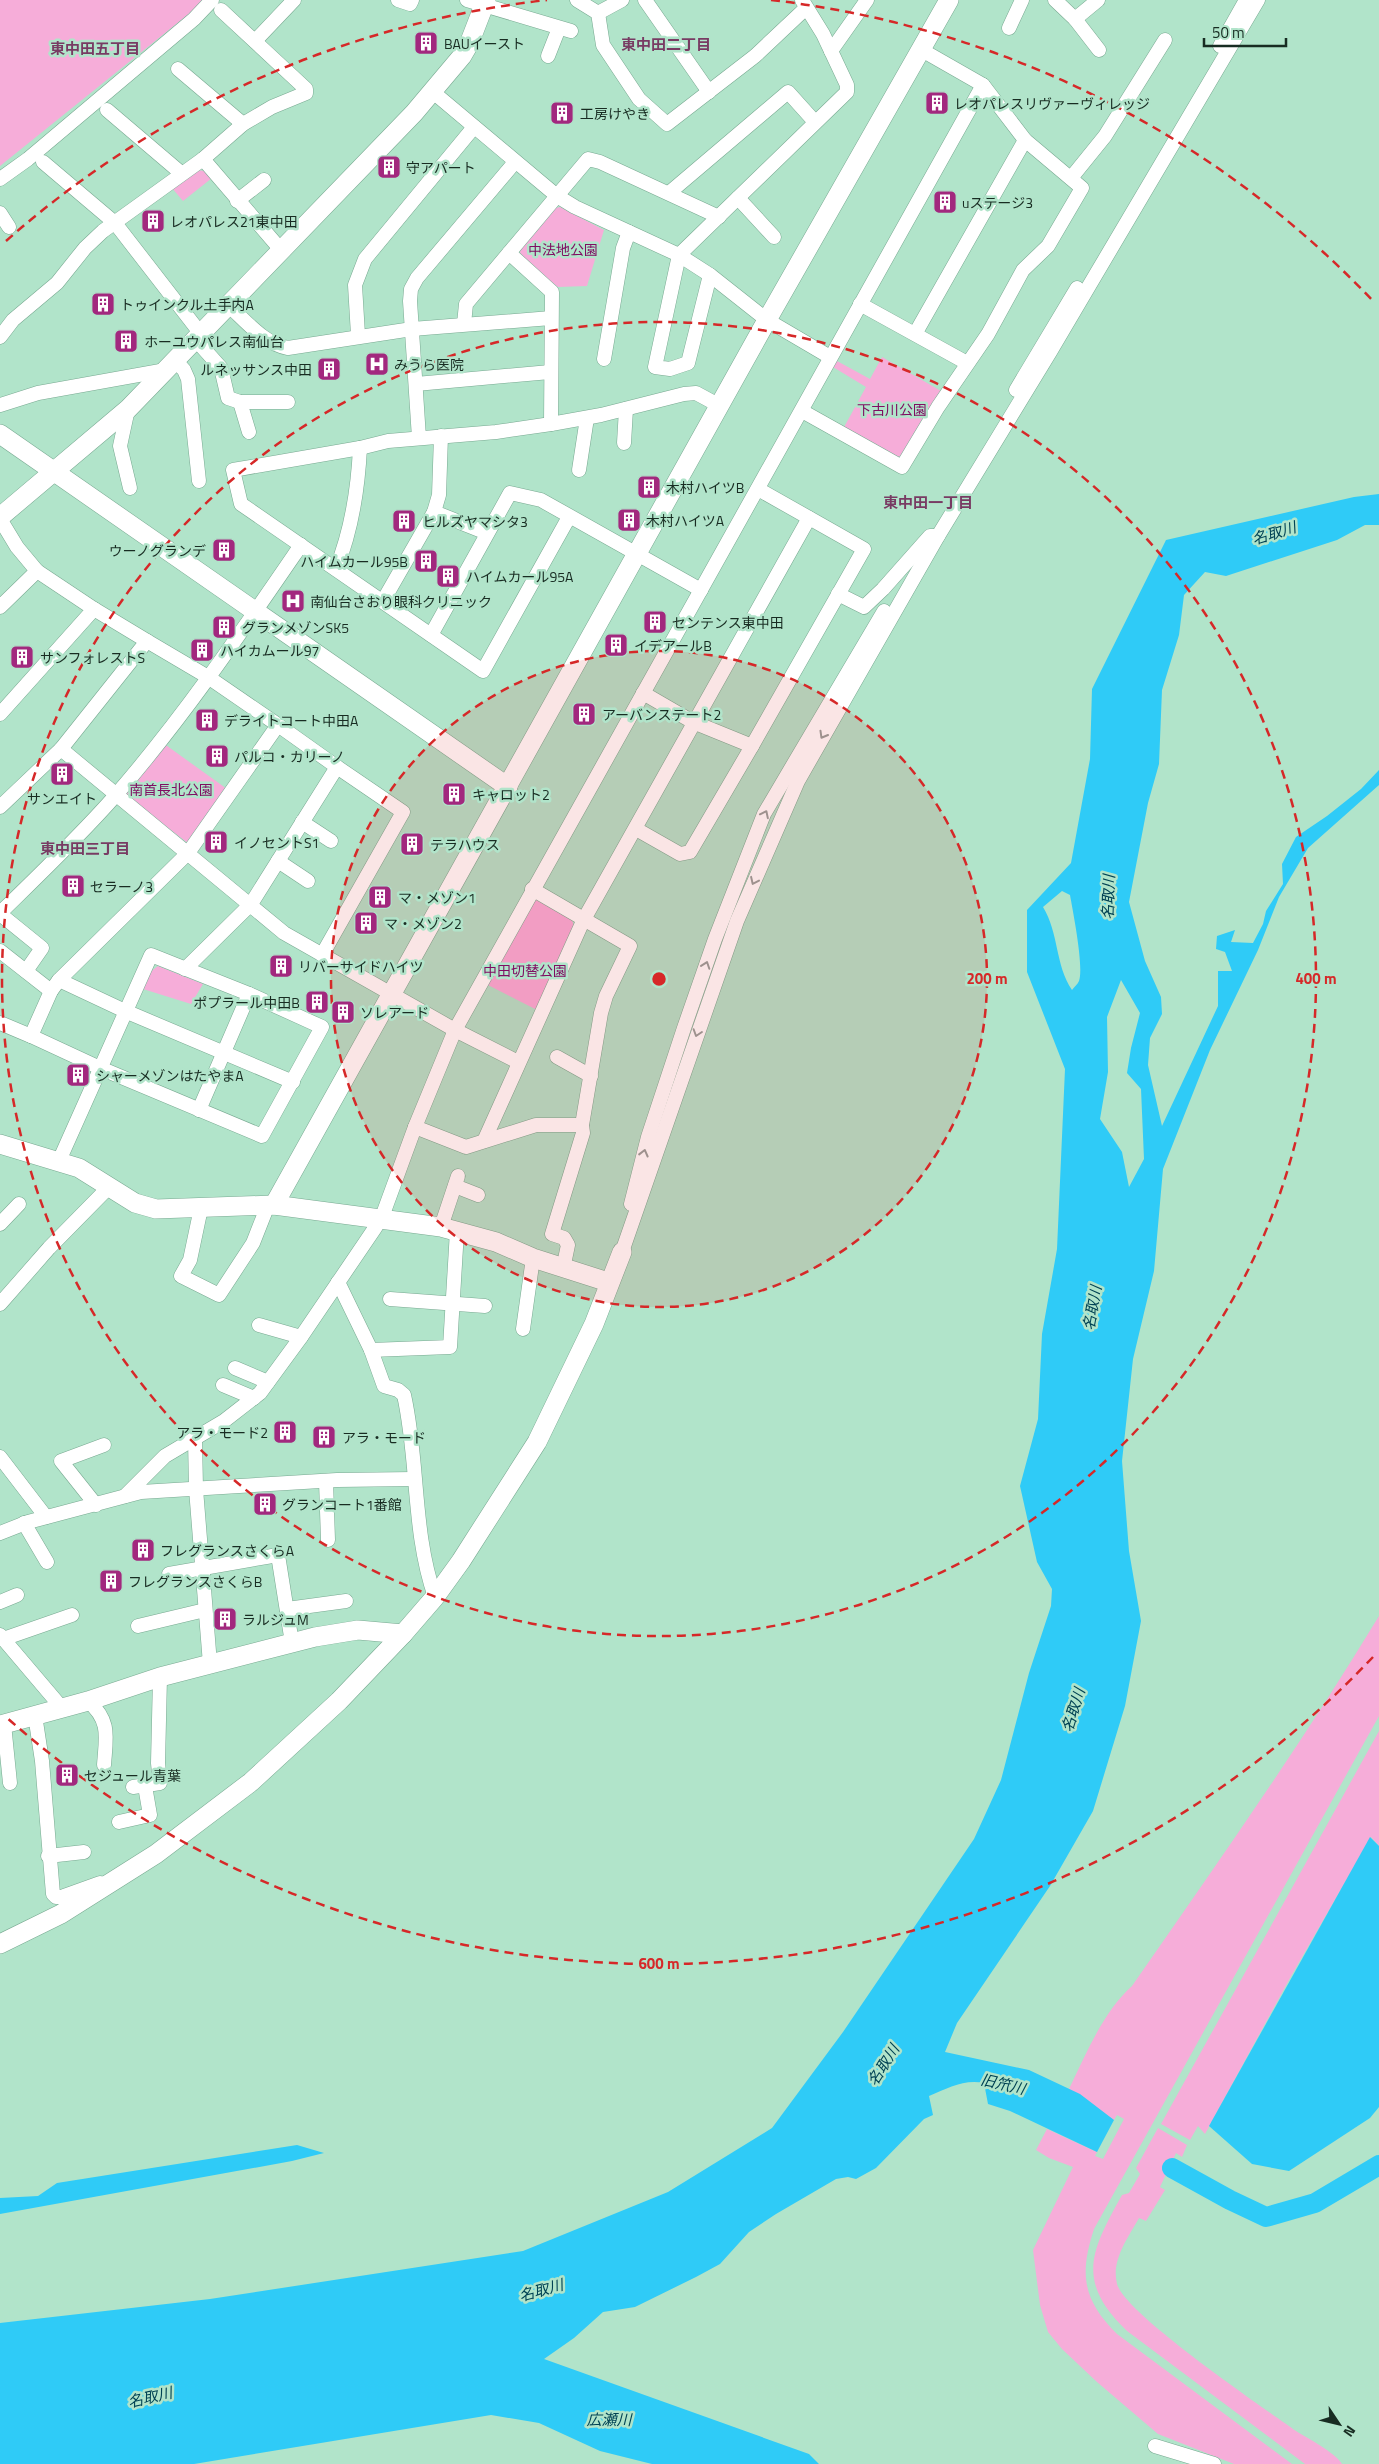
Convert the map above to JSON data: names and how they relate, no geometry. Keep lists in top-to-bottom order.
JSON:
{
  "districts": [
    "東中田二丁目",
    "東中田五丁目",
    "東中田一丁目",
    "東中田三丁目"
  ],
  "water": ["名取川", "旧笊川", "広瀬川"],
  "parks": [
    "中法地公園",
    "下古川公園",
    "南首長北公園",
    "中田切替公園"
  ],
  "places": {
    "building": [
      "BAUイースト",
      "レオパレスリヴァーヴィレッジ",
      "工房けやき",
      "守アパート",
      "uステージ3",
      "レオパレス21東中田",
      "トゥインクル土手内A",
      "ホーユウパレス南仙台",
      "ルネッサンス中田",
      "木村ハイツB",
      "木村ハイツA",
      "ヒルズヤマシタ3",
      "ウーノグランデ",
      "ハイムカール95B",
      "ハイムカール95A",
      "センテンス東中田",
      "グランメゾンSK5",
      "イデアールB",
      "ハイカムール97",
      "サンフォレストS",
      "アーバンステート2",
      "デライトコート中田A",
      "パルコ・カリーノ",
      "サンエイト",
      "キャロット2",
      "イノセントS1",
      "テラハウス",
      "セラーノ3",
      "マ・メゾン1",
      "マ・メゾン2",
      "リバーサイドハイツ",
      "ポプラール中田B",
      "ソレアード",
      "シャーメゾンはたやまA",
      "アラ・モード2",
      "アラ・モード",
      "グランコート1番館",
      "フレグランスさくらA",
      "フレグランスさくらB",
      "ラルジュM",
      "セジュール青葉"
    ],
    "hospital": ["みうら医院", "南仙台さおり眼科クリニック"]
  },
  "scale_bar": "50 m",
  "north": "bottom right",
  "rings": ["200 m", "400 m", "600 m"]
}
